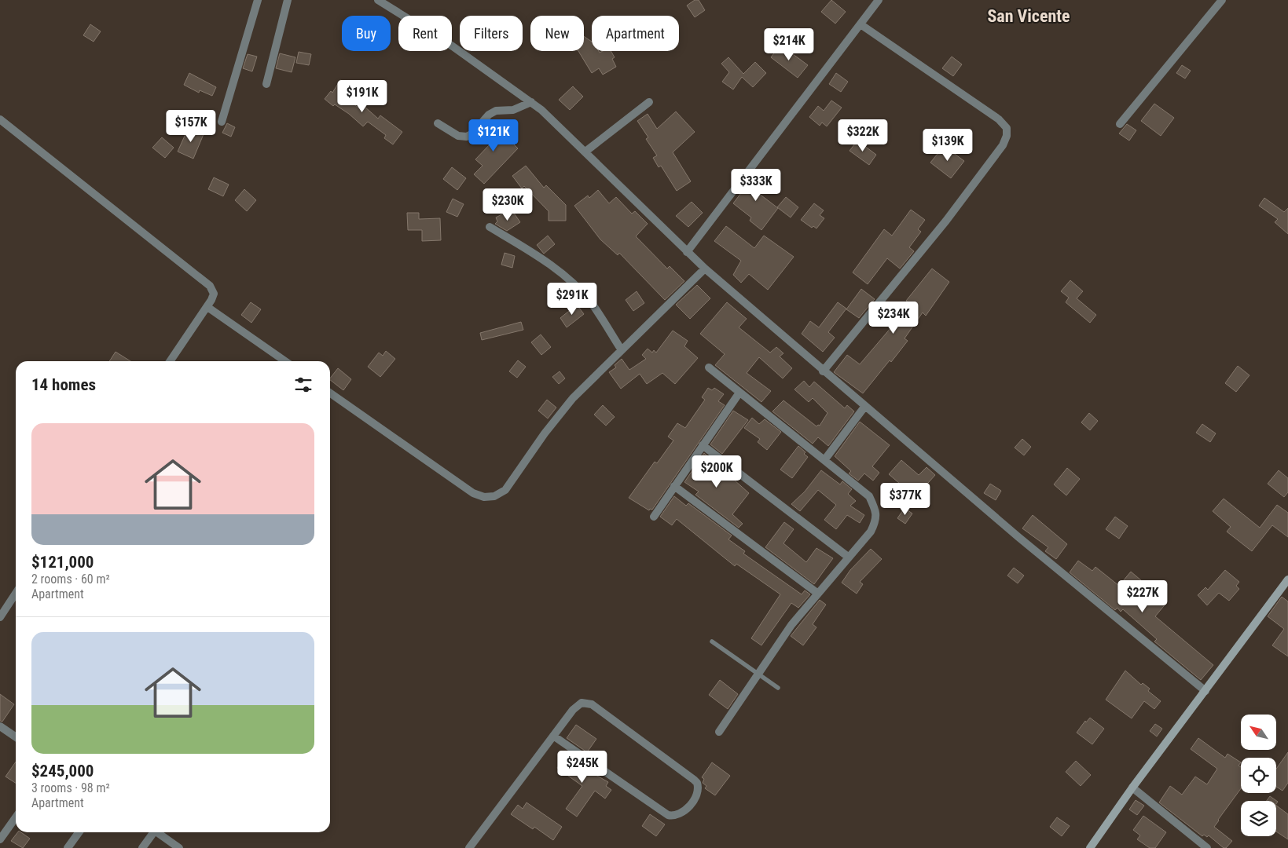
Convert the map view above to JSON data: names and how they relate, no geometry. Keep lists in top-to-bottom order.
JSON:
{
  "districts": ["San Vicente"],
  "north": "top left",
  "page": {
    "chip": [
      "Buy",
      "Rent",
      "Filters",
      "New",
      "Apartment"
    ],
    "price": [
      "$214K",
      "$191K",
      "$157K",
      "$121K",
      "$322K",
      "$139K",
      "$333K",
      "$230K",
      "$291K",
      "$234K",
      "$200K",
      "$377K",
      "$227K",
      "$245K"
    ],
    "heading": "14 homes",
    "list": [
      {
        "name": "$121,000",
        "note": "2 rooms · 60 m² · Apartment"
      },
      {
        "name": "$245,000",
        "note": "3 rooms · 98 m² · Apartment"
      }
    ]
  }
}
